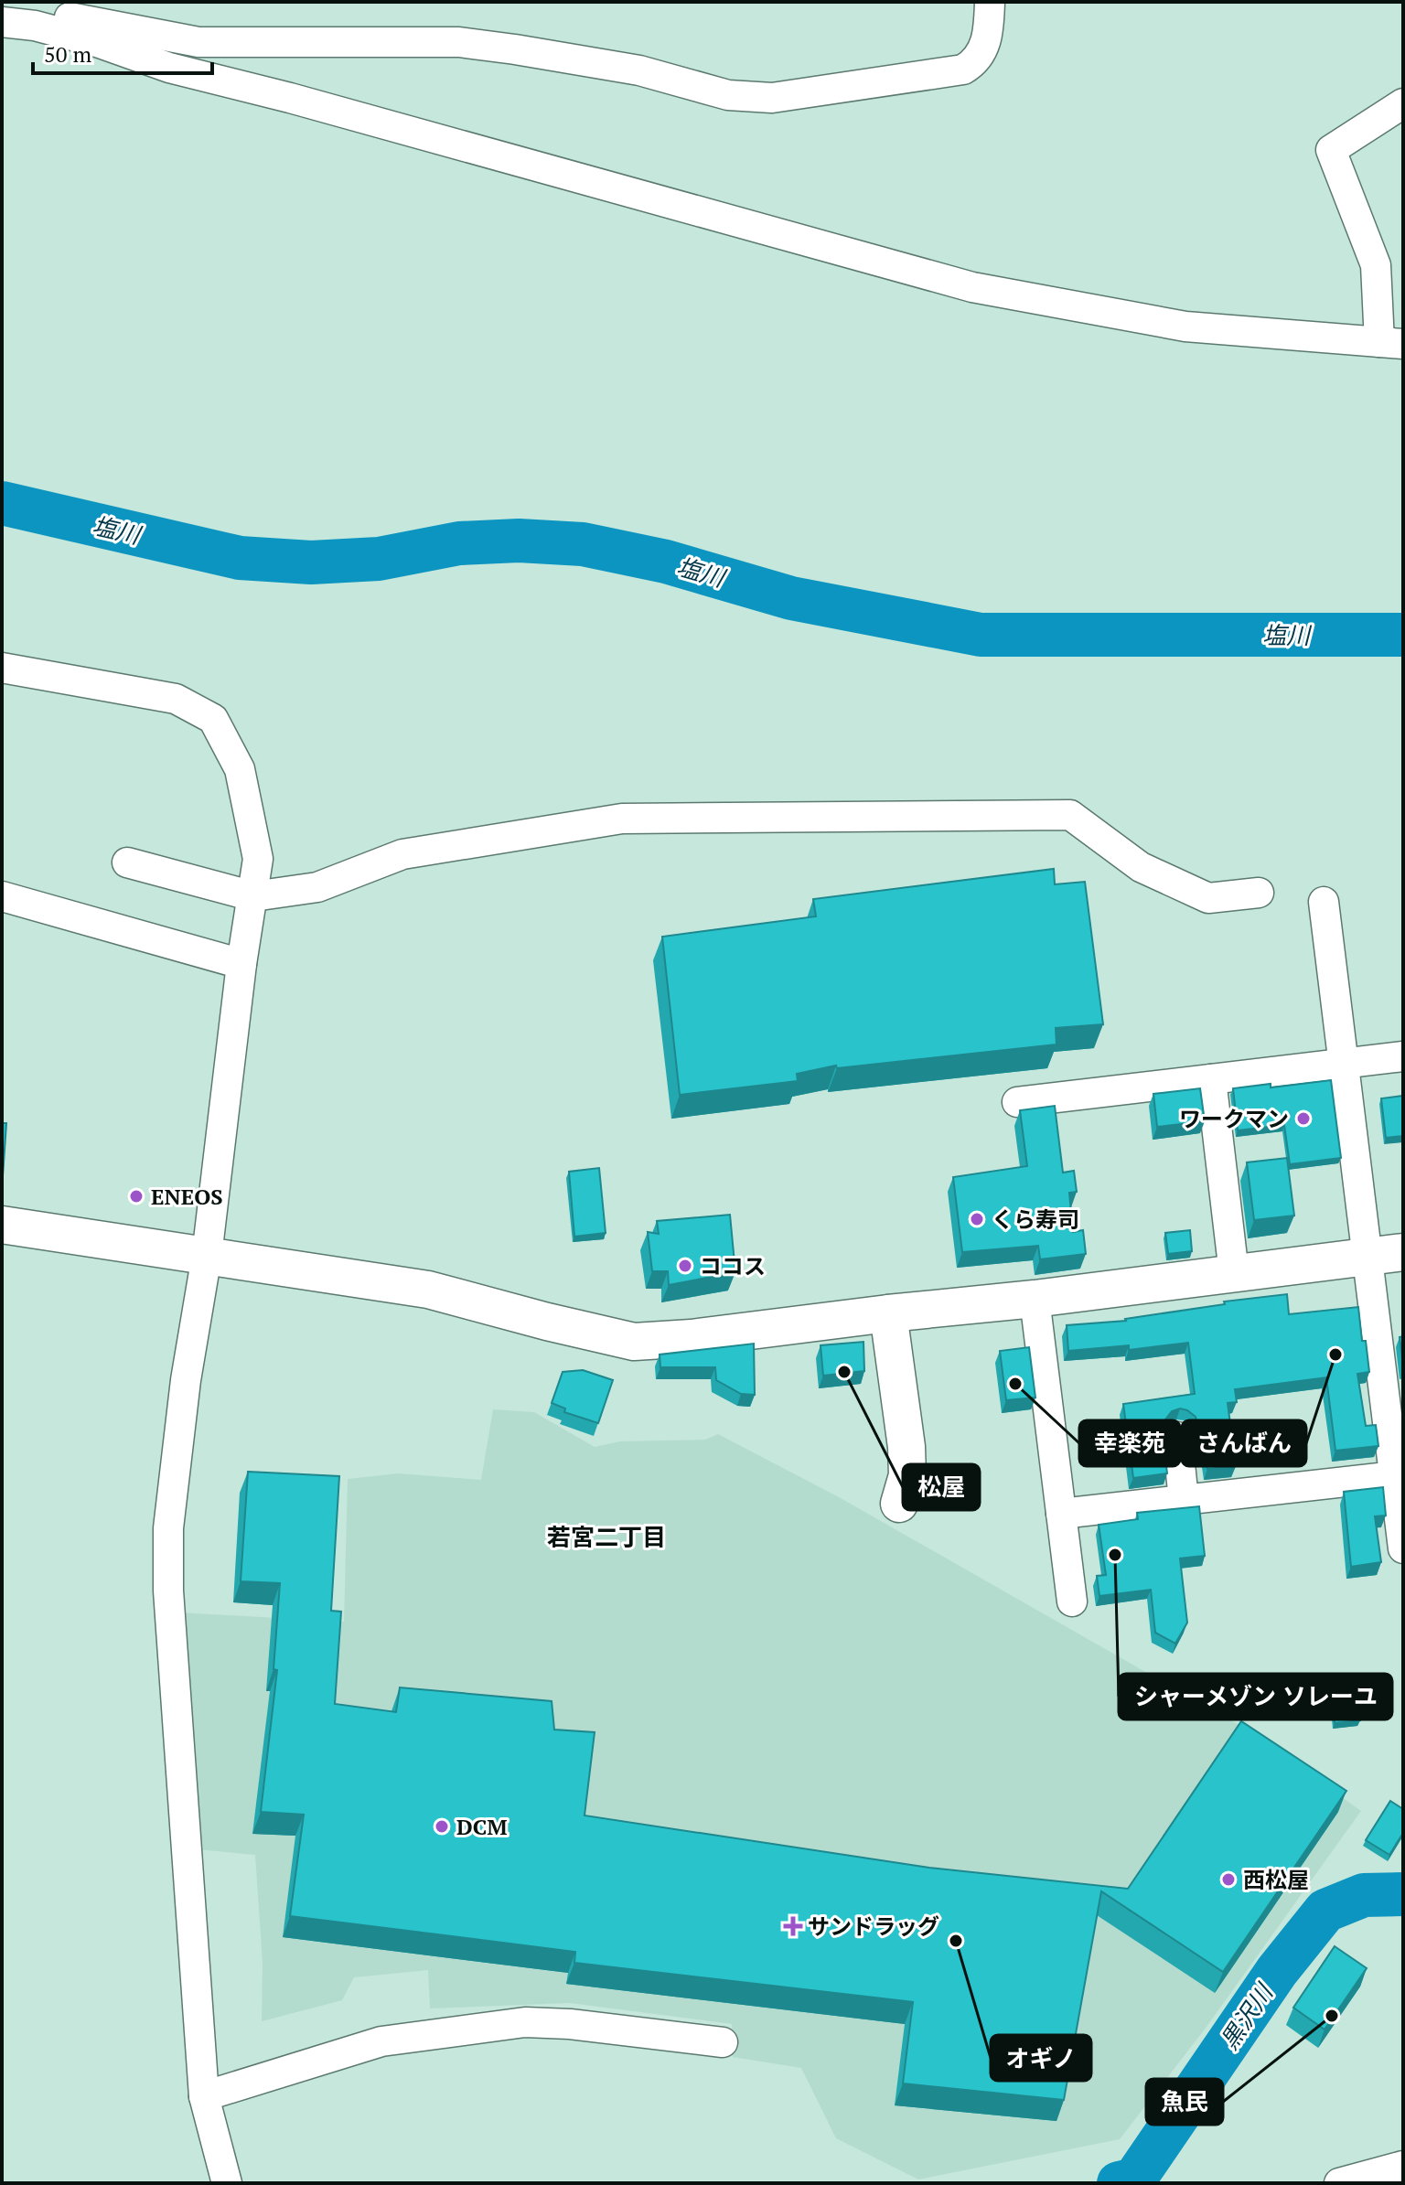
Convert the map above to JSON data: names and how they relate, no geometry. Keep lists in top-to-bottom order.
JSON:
{
  "districts": ["若宮二丁目"],
  "water": ["塩川", "黒沢川"],
  "places": {
    "other": [
      "ワークマン",
      "ENEOS",
      "くら寿司",
      "ココス",
      "さんばん",
      "松屋",
      "幸楽苑",
      "シャーメゾン ソレーユ",
      "DCM",
      "西松屋",
      "オギノ",
      "魚民"
    ],
    "health": ["サンドラッグ"]
  },
  "scale_bar": "50 m"
}
